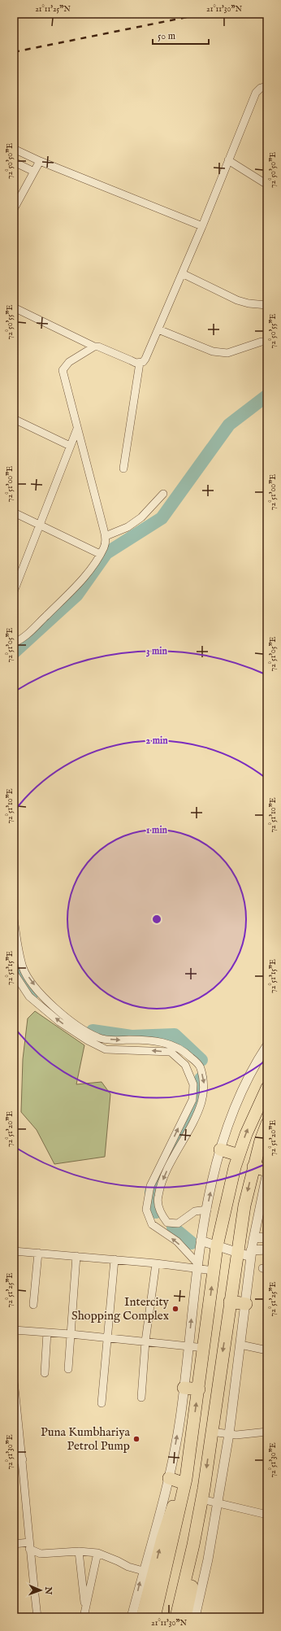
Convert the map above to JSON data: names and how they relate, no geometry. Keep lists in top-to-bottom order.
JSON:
{
  "places": ["Intercity Shopping Complex", "Puna Kumbhariya Petrol Pump"],
  "scale_bar": "50 m",
  "north": "right",
  "coordinates": [
    "21°11'25\"N",
    "21°11'30\"N",
    "72°50'50\"E",
    "72°50'55\"E",
    "72°51'00\"E",
    "72°51'05\"E",
    "72°51'10\"E",
    "72°51'15\"E",
    "72°51'20\"E",
    "72°51'25\"E",
    "72°51'30\"E"
  ],
  "rings": ["3 min", "2 min", "1 min"]
}
